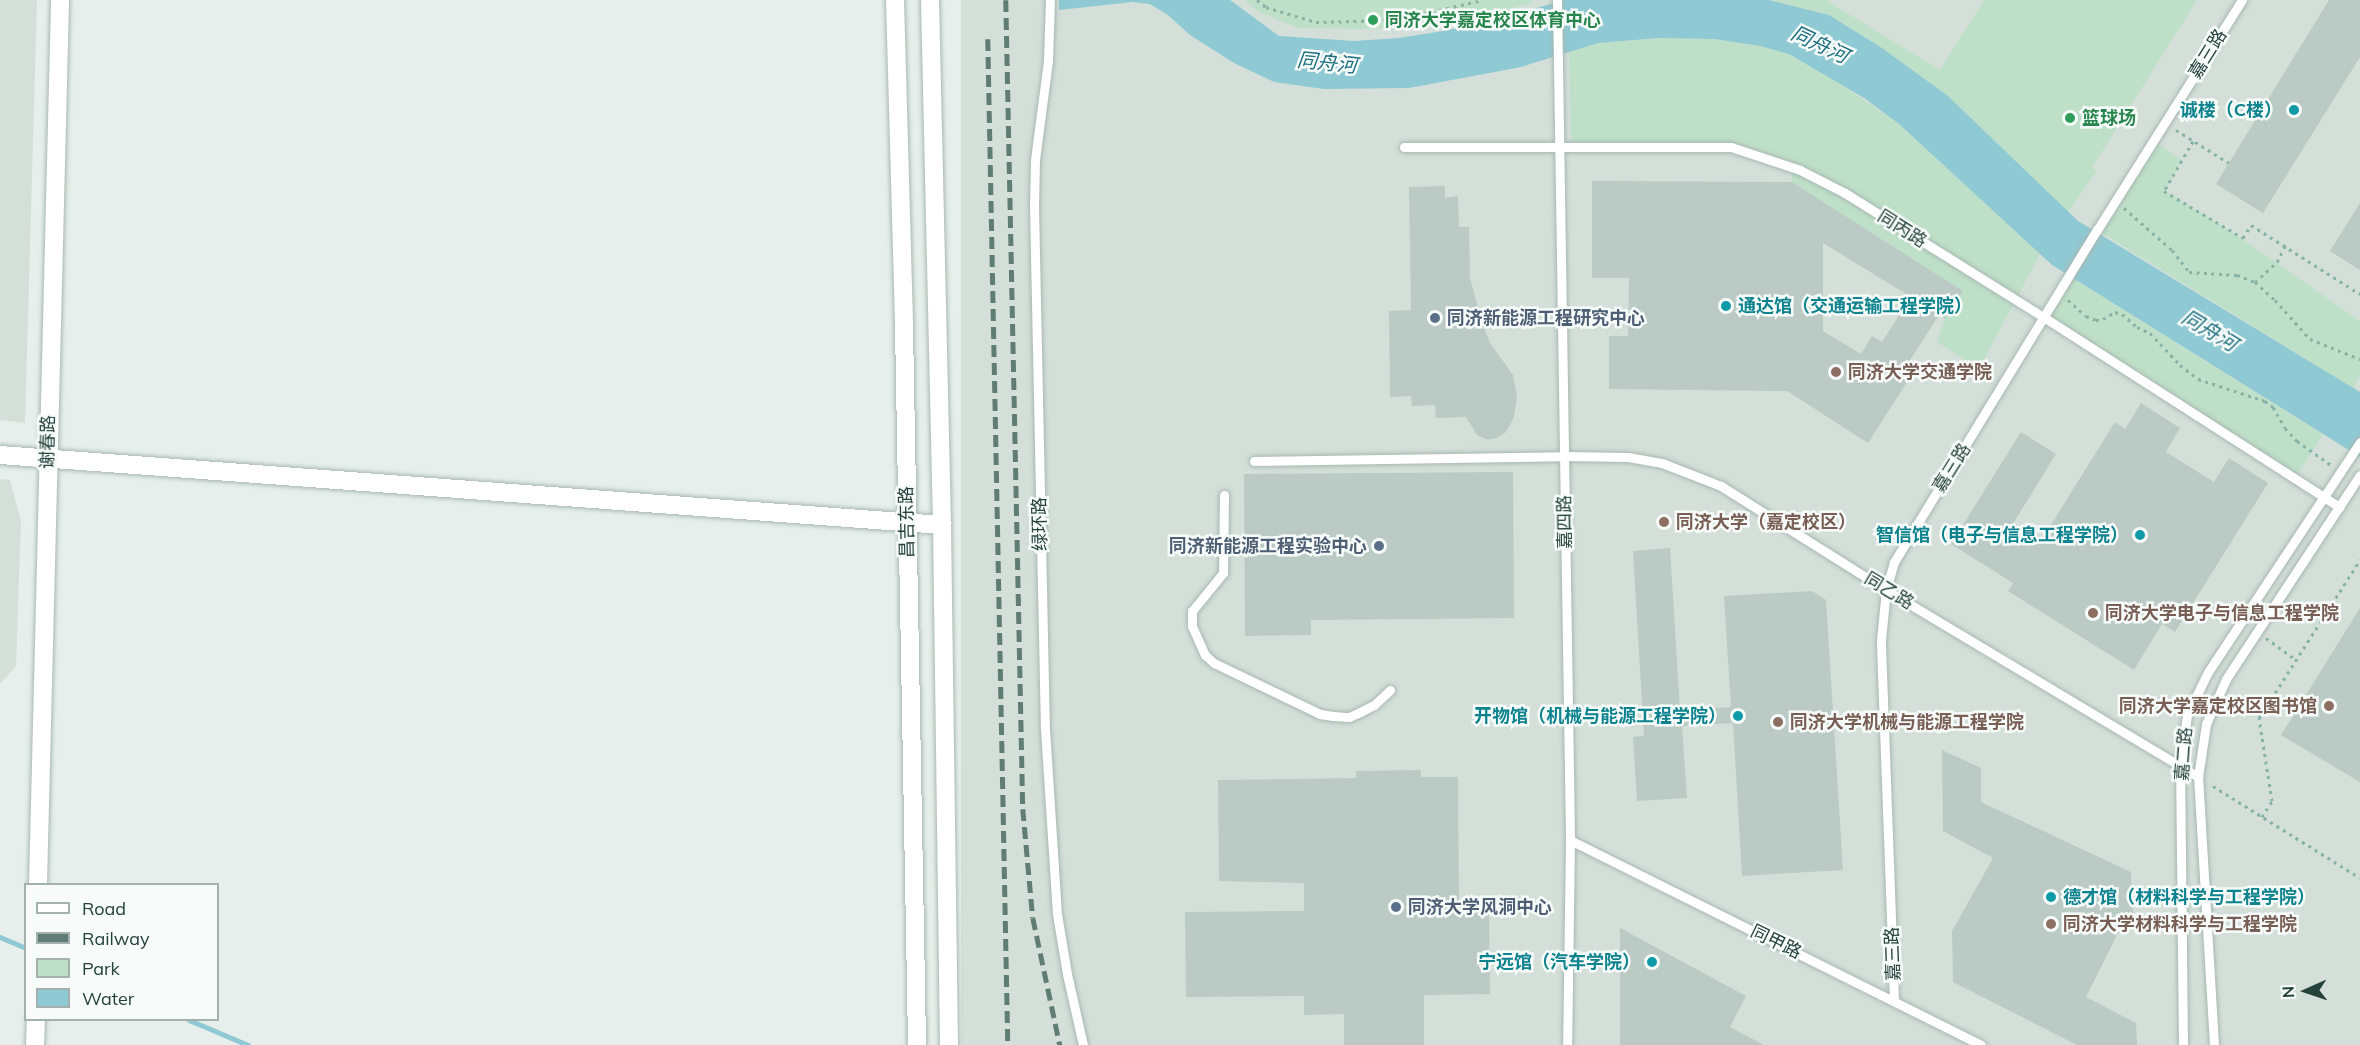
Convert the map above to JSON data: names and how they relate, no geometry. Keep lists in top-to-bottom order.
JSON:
{
  "streets": {
    "street": ["谢春路", "昌吉东路"],
    "lane": [
      "嘉三路",
      "同丙路",
      "嘉四路",
      "绿环路",
      "同乙路",
      "嘉二路",
      "同甲路"
    ]
  },
  "crossings": [
    ["嘉三路", "同丙路"],
    ["嘉三路", "同乙路"],
    ["嘉三路", "同甲路"],
    ["同丙路", "嘉四路"],
    ["同丙路", "嘉二路"],
    ["嘉四路", "同乙路"],
    ["嘉四路", "同甲路"],
    ["同乙路", "嘉二路"]
  ],
  "water": ["同舟河"],
  "places": [
    "同济大学嘉定校区体育中心",
    "诚楼（C楼）",
    "篮球场",
    "通达馆（交通运输工程学院）",
    "同济新能源工程研究中心",
    "同济大学交通学院",
    "同济大学（嘉定校区）",
    "智信馆（电子与信息工程学院）",
    "同济新能源工程实验中心",
    "同济大学电子与信息工程学院",
    "同济大学嘉定校区图书馆",
    "开物馆（机械与能源工程学院）",
    "同济大学机械与能源工程学院",
    "德才馆（材料科学与工程学院）",
    "同济大学风洞中心",
    "同济大学材料科学与工程学院",
    "宁远馆（汽车学院）"
  ],
  "legend": [
    "Road",
    "Railway",
    "Park",
    "Water"
  ],
  "north": "left"
}
